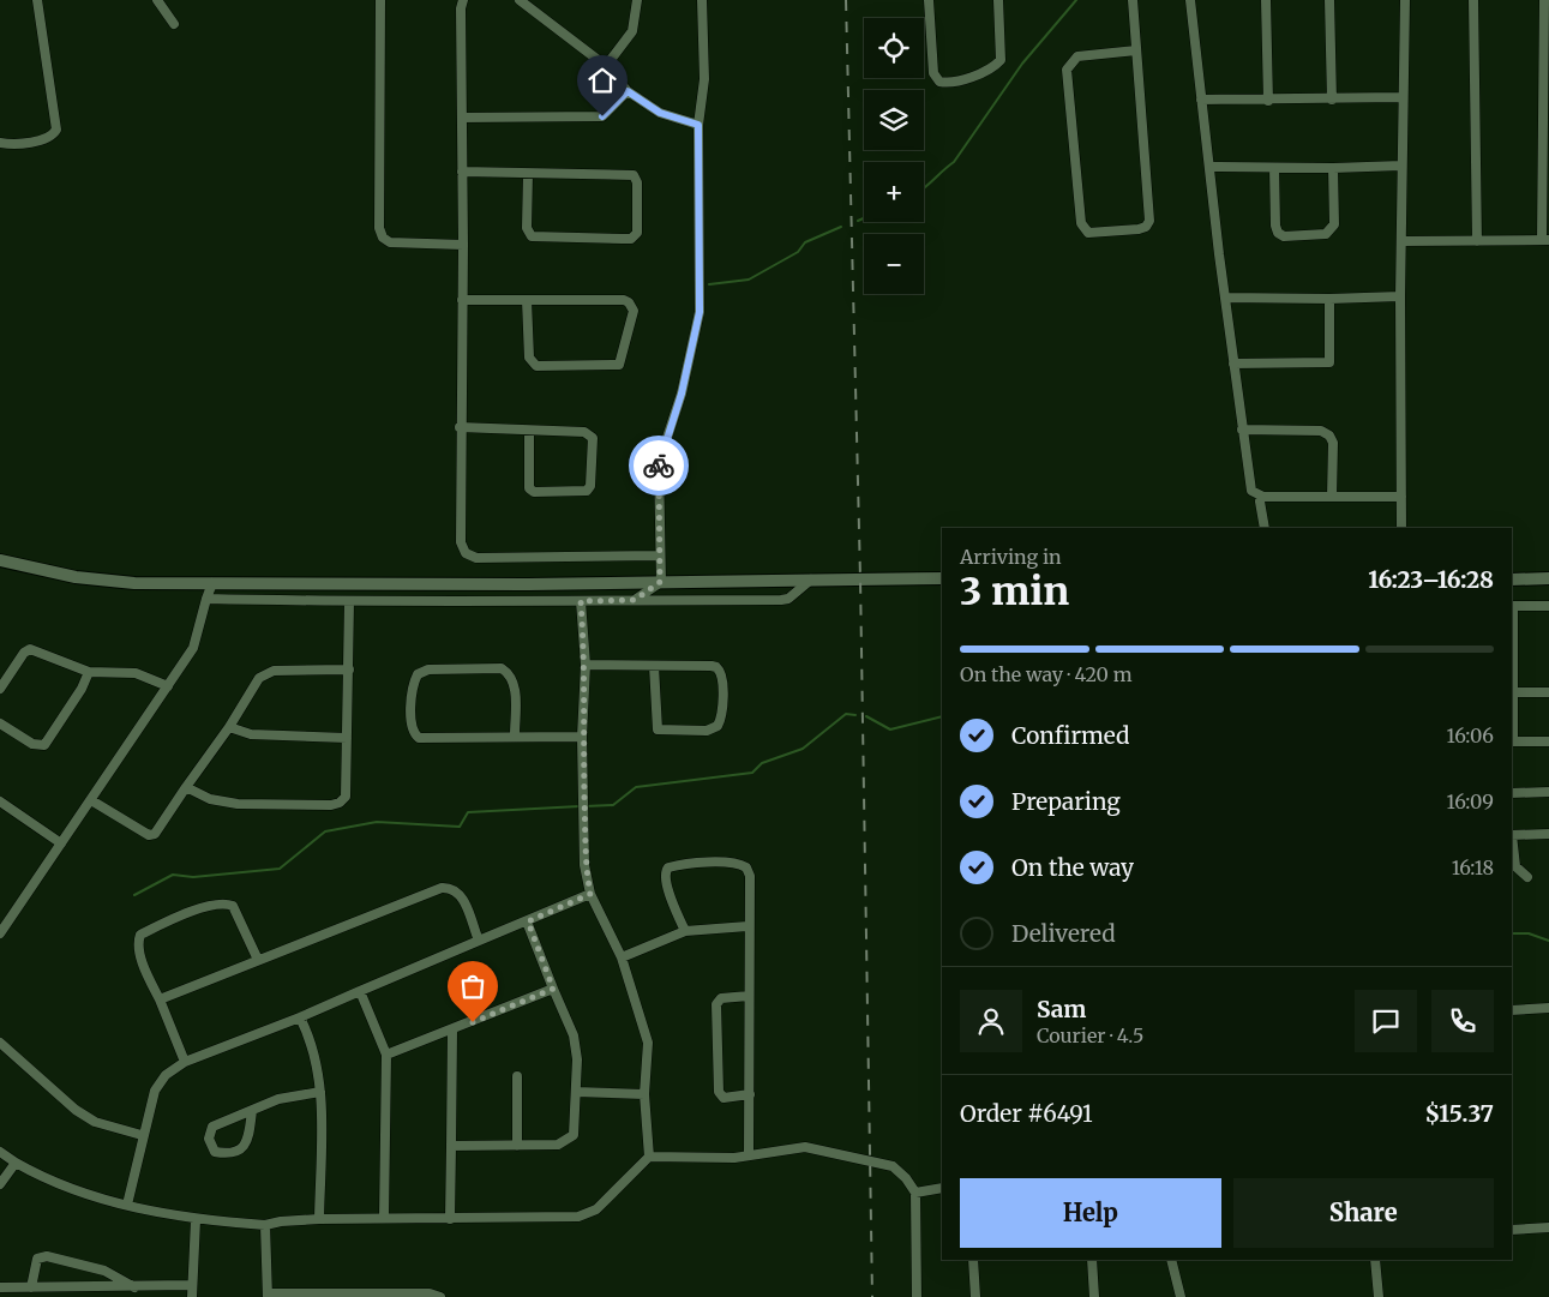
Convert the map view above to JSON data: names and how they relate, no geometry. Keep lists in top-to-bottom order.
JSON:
{
  "page": {
    "map_buttons": ["+", "−"],
    "heading": ["3 min", "Arriving in", "16:23–16:28"],
    "panel": [
      "Sam",
      "Courier · 4.5",
      "Order #6491",
      "$15.37"
    ],
    "bar": "On the way · 420 m",
    "list": [
      ["Confirmed", "16:06"],
      ["Preparing", "16:09"],
      ["On the way", "16:18"],
      "Delivered"
    ],
    "buttons": ["Help", "Share"]
  }
}
